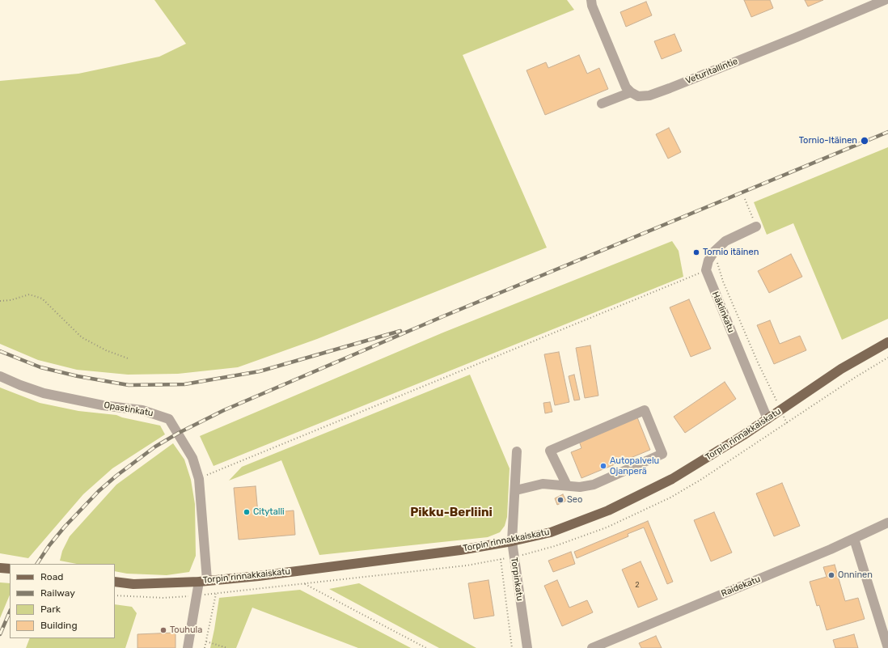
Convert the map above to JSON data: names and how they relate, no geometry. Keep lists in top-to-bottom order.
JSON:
{
  "streets": {
    "main road": ["Torpin rinnakkaiskatu"],
    "street": [
      "Veturitallintie",
      "Häklinkatu",
      "Opastinkatu",
      "Torpinkatu",
      "Raidekatu"
    ]
  },
  "crossings": [
    ["Häklinkatu", "Torpin rinnakkaiskatu"],
    ["Opastinkatu", "Torpin rinnakkaiskatu"],
    ["Torpin rinnakkaiskatu", "Torpinkatu"]
  ],
  "districts": ["Pikku-Berliini"],
  "places": [
    "Tornio-Itäinen",
    "Tornio itäinen",
    "Autopalvelu Ojanperä",
    "Seo",
    "Citytalli",
    "Onninen",
    "Touhula"
  ],
  "house_numbers": ["2"],
  "legend": [
    "Road",
    "Railway",
    "Park",
    "Building"
  ]
}
